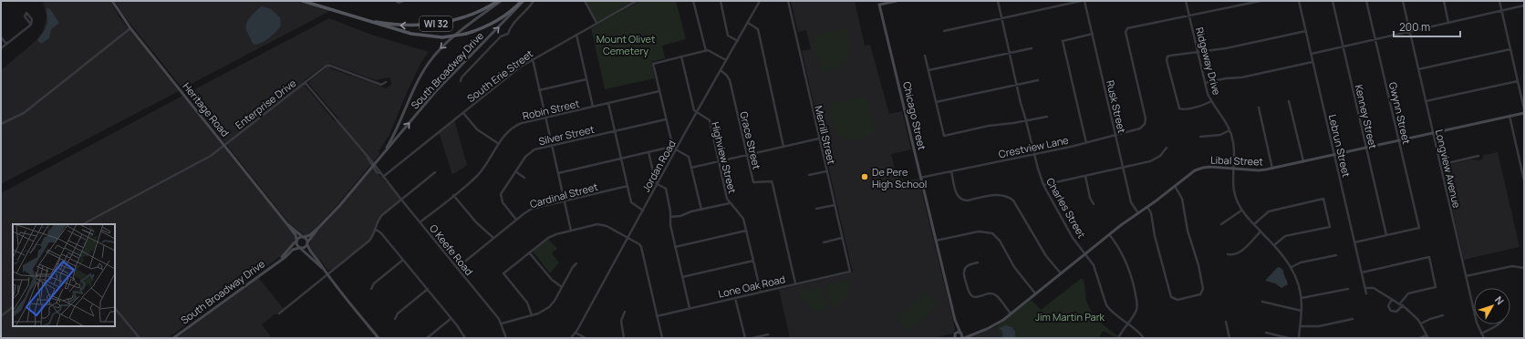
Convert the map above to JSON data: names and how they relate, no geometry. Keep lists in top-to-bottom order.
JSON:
{
  "streets": {
    "main road": [
      "WI 32",
      "South Broadway Drive",
      "Heritage Road",
      "Chicago Street",
      "Libal Street"
    ],
    "street": [
      "Ridgeway Drive",
      "South Erie Street",
      "Enterprise Drive",
      "Rusk Street",
      "Robin Street",
      "Gwynn Street",
      "Kenney Street",
      "Silver Street",
      "Merrill Street",
      "Grace Street",
      "Lebrun Street",
      "Crestview Lane",
      "Highview Street",
      "Jordan Road",
      "Longview Avenue",
      "Cardinal Street",
      "Charles Street",
      "O Keefe Road",
      "Lone Oak Road"
    ]
  },
  "crossings": [
    ["WI 32", "South Broadway Drive"],
    ["Ridgeway Drive", "Crestview Lane"],
    ["Ridgeway Drive", "Libal Street"],
    ["South Broadway Drive", "Heritage Road"],
    ["South Broadway Drive", "O Keefe Road"],
    ["South Erie Street", "O Keefe Road"],
    ["Enterprise Drive", "Heritage Road"],
    ["Enterprise Drive", "O Keefe Road"],
    ["Rusk Street", "Crestview Lane"],
    ["Rusk Street", "Libal Street"],
    ["Robin Street", "O Keefe Road"],
    ["Gwynn Street", "Kenney Street"],
    ["Gwynn Street", "Libal Street"],
    ["Chicago Street", "Crestview Lane"],
    ["Chicago Street", "Libal Street"],
    ["Kenney Street", "Libal Street"],
    ["Silver Street", "Cardinal Street"],
    ["Merrill Street", "Lone Oak Road"],
    ["Grace Street", "Jordan Road"],
    ["Grace Street", "Lone Oak Road"],
    ["Lebrun Street", "Libal Street"],
    ["Crestview Lane", "Charles Street"],
    ["Highview Street", "Jordan Road"],
    ["Highview Street", "Lone Oak Road"],
    ["Libal Street", "Longview Avenue"],
    ["Libal Street", "Charles Street"],
    ["Cardinal Street", "O Keefe Road"]
  ],
  "parks": ["Mount Olivet Cemetery", "Jim Martin Park"],
  "places": ["De Pere High School"],
  "scale_bar": "200 m",
  "north": "top right"
}
